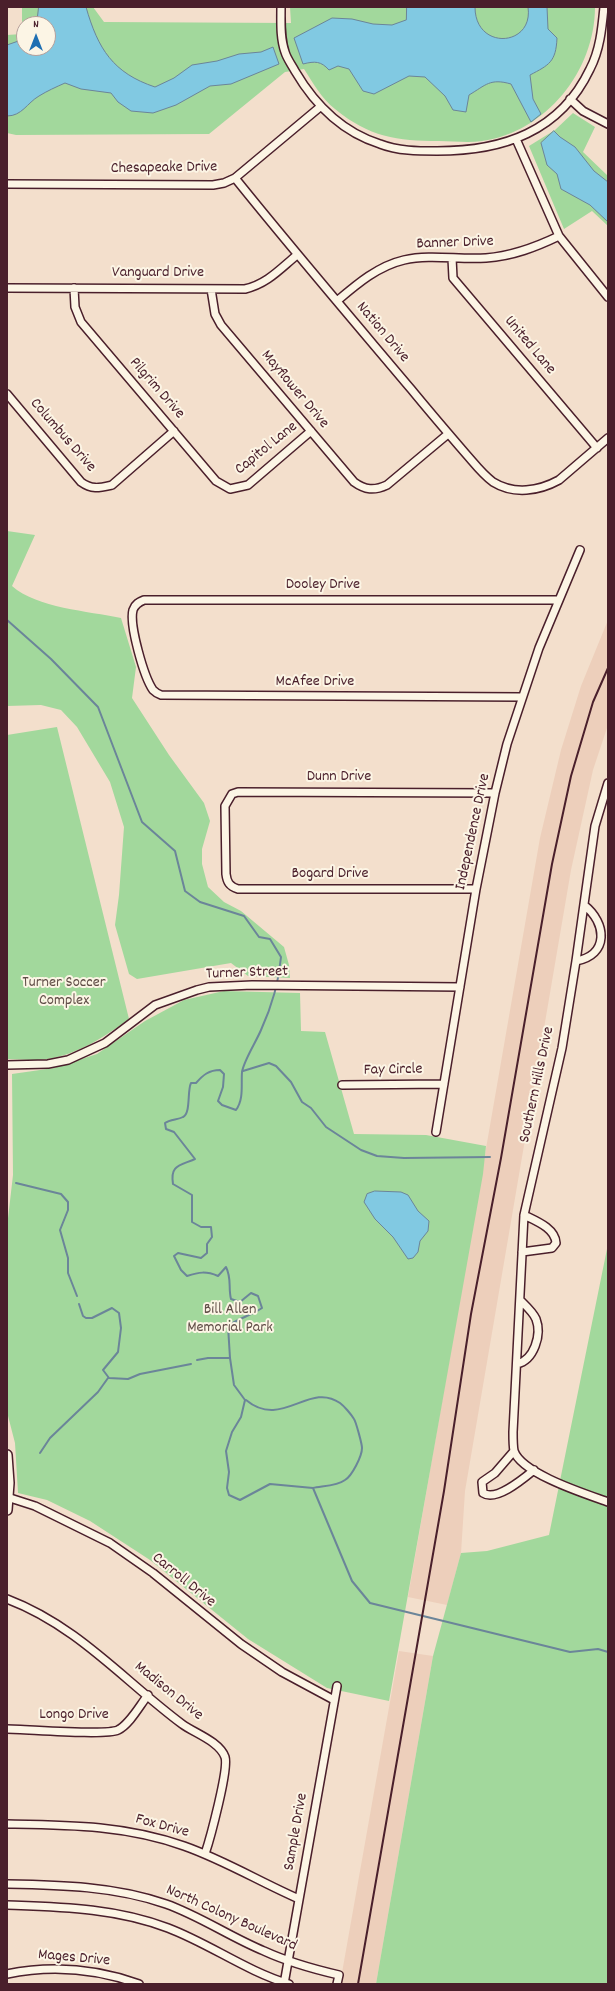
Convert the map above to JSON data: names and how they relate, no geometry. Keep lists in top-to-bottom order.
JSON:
{
  "streets": {
    "street": [
      "Chesapeake Drive",
      "Banner Drive",
      "Vanguard Drive",
      "Nation Drive",
      "United Lane",
      "Pilgrim Drive",
      "Mayflower Drive",
      "Columbus Drive",
      "Capitol Lane",
      "Dooley Drive",
      "McAfee Drive",
      "Dunn Drive",
      "Independence Drive",
      "Bogard Drive",
      "Turner Street",
      "Fay Circle",
      "Southern Hills Drive",
      "Carroll Drive",
      "Madison Drive",
      "Longo Drive",
      "Fox Drive",
      "Sample Drive",
      "North Colony Boulevard",
      "Mages Drive"
    ]
  },
  "crossings": [
    ["Chesapeake Drive", "Nation Drive"],
    ["Banner Drive", "Nation Drive"],
    ["Banner Drive", "United Lane"],
    ["Vanguard Drive", "Nation Drive"],
    ["Vanguard Drive", "Pilgrim Drive"],
    ["Vanguard Drive", "Mayflower Drive"],
    ["Nation Drive", "United Lane"],
    ["Nation Drive", "Mayflower Drive"],
    ["Pilgrim Drive", "Columbus Drive"],
    ["Pilgrim Drive", "Capitol Lane"],
    ["Mayflower Drive", "Capitol Lane"],
    ["Dooley Drive", "McAfee Drive"],
    ["Dooley Drive", "Independence Drive"],
    ["McAfee Drive", "Independence Drive"],
    ["Dunn Drive", "Independence Drive"],
    ["Dunn Drive", "Bogard Drive"],
    ["Independence Drive", "Bogard Drive"],
    ["Independence Drive", "Turner Street"],
    ["Independence Drive", "Fay Circle"],
    ["Carroll Drive", "Sample Drive"],
    ["Madison Drive", "Longo Drive"],
    ["Madison Drive", "Fox Drive"],
    ["Fox Drive", "Sample Drive"],
    ["Sample Drive", "North Colony Boulevard"]
  ],
  "parks": ["Turner Soccer Complex", "Bill Allen Memorial Park"],
  "north": "top"
}
